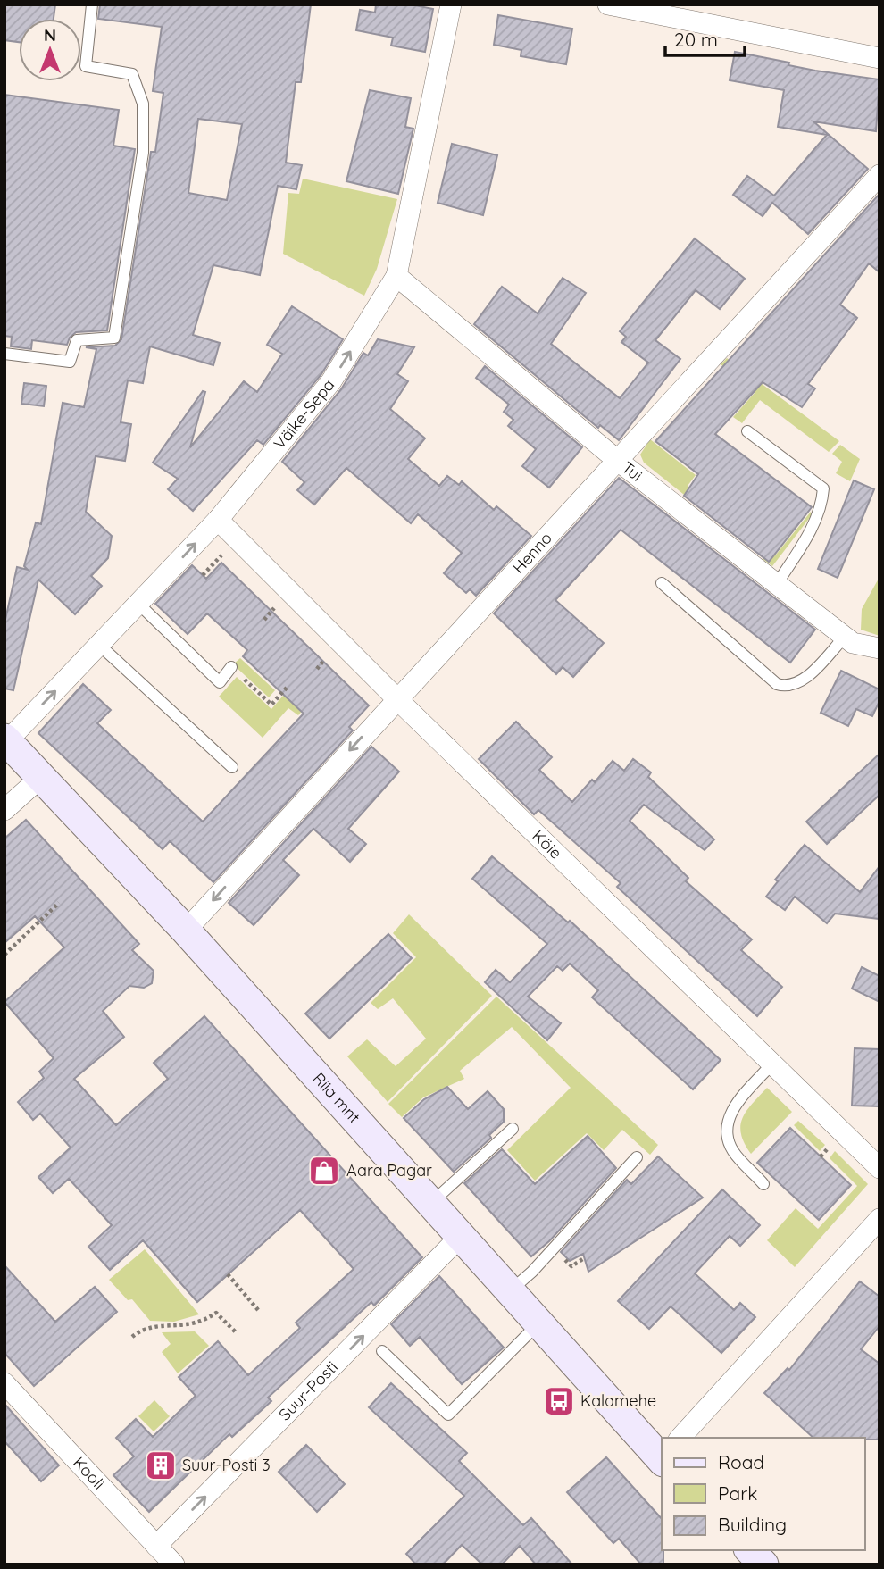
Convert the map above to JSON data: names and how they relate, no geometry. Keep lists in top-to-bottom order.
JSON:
{
  "streets": {
    "main road": ["Riia mnt"],
    "street": [
      "Väike-Sepa",
      "Tui",
      "Henno",
      "Köie",
      "Suur-Posti",
      "Kooli"
    ]
  },
  "crossings": [
    ["Väike-Sepa", "Tui"],
    ["Väike-Sepa", "Köie"],
    ["Väike-Sepa", "Riia mnt"],
    ["Tui", "Henno"],
    ["Henno", "Köie"],
    ["Henno", "Riia mnt"],
    ["Riia mnt", "Suur-Posti"],
    ["Suur-Posti", "Kooli"]
  ],
  "one_way": ["Väike-Sepa", "Suur-Posti"],
  "places": {
    "shop": ["Aara Pagar"],
    "bus stop": ["Kalamehe"],
    "building": ["Suur-Posti 3"]
  },
  "legend": ["Road", "Park", "Building"],
  "scale_bar": "20 m",
  "north": "top"
}
